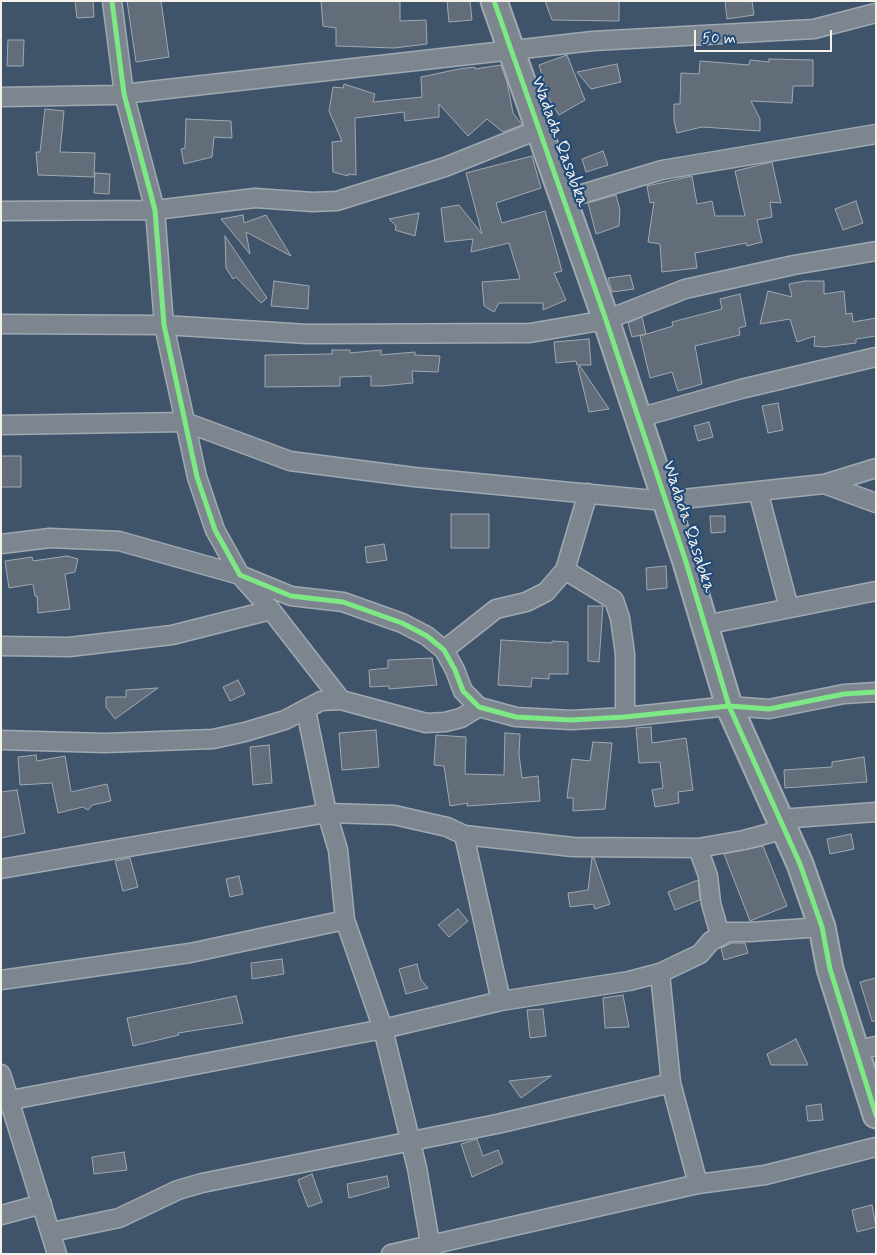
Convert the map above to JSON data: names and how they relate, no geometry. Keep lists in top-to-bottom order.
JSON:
{
  "streets": {
    "street": ["Wadada Qasabka"]
  },
  "scale_bar": "50 m"
}
